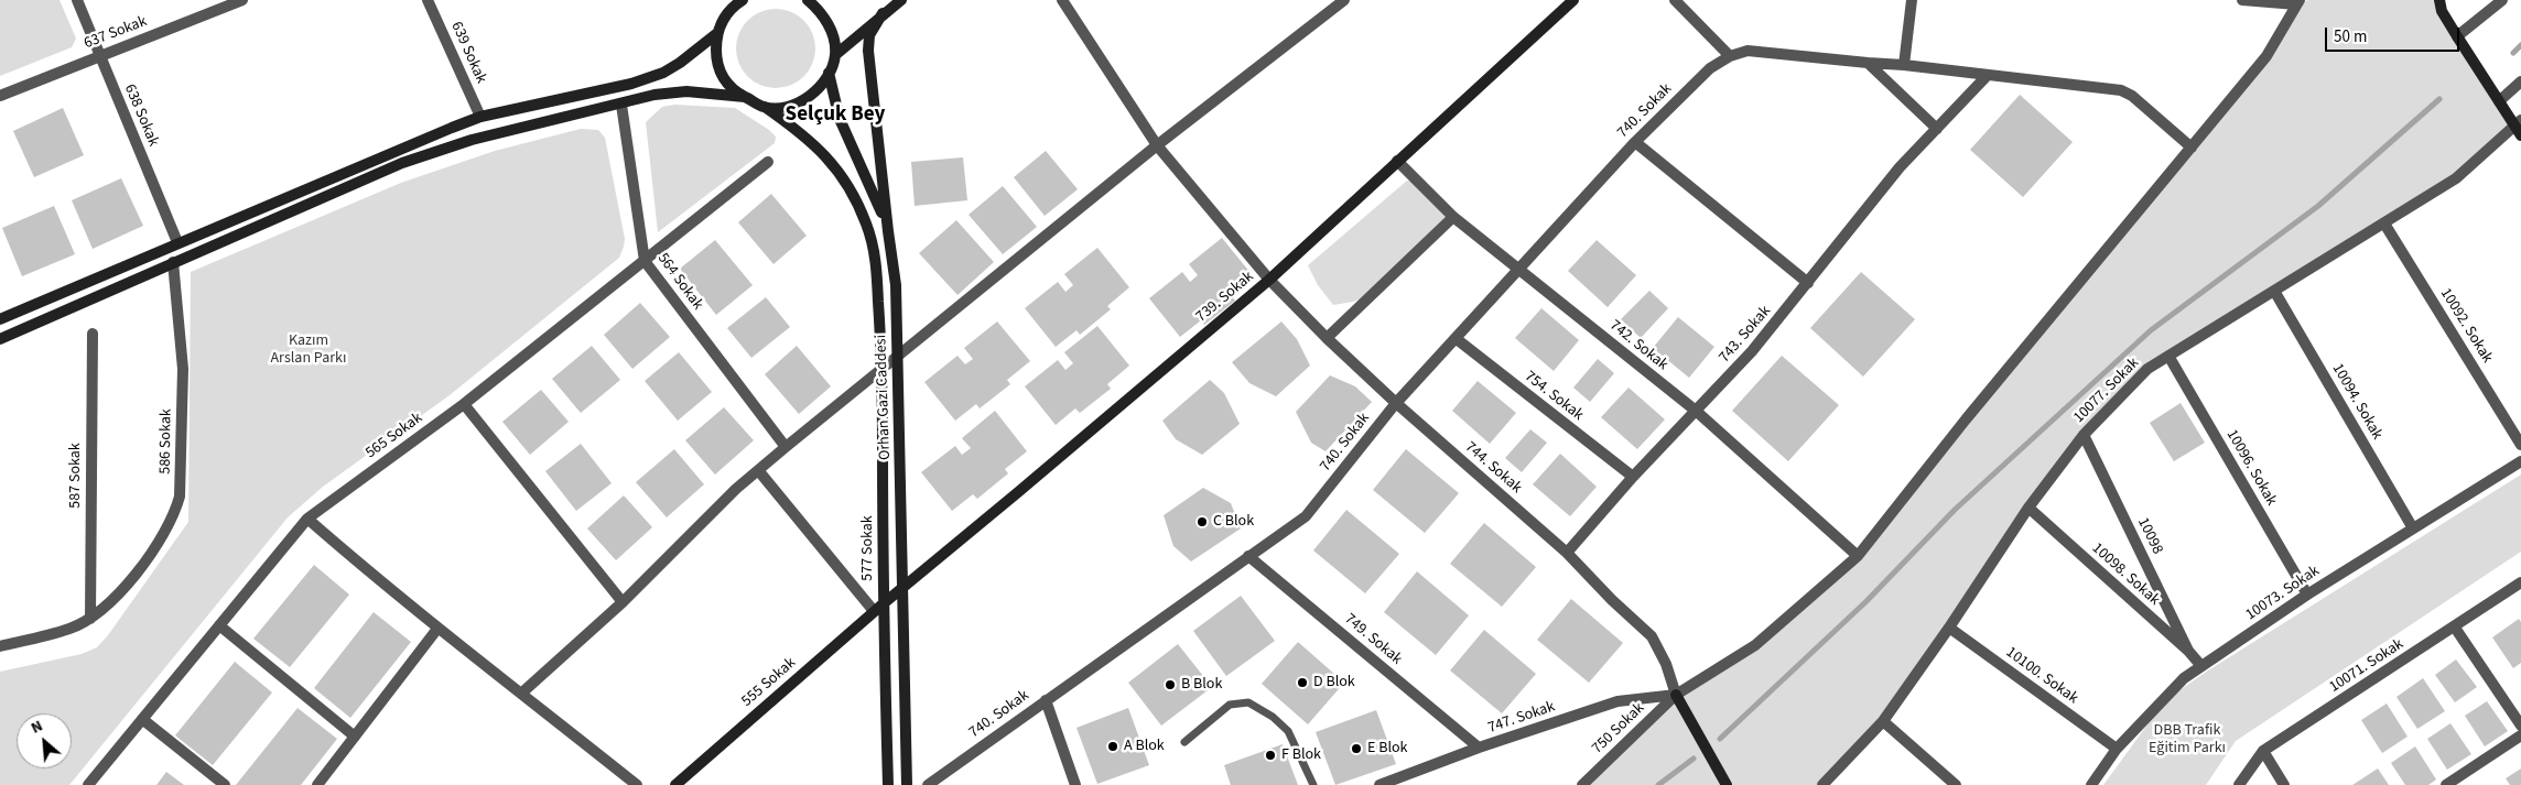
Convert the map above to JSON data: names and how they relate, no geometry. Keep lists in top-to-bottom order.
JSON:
{
  "streets": {
    "street": [
      "637 Sokak",
      "639 Sokak",
      "740. Sokak",
      "638 Sokak",
      "564 Sokak",
      "739. Sokak",
      "10092. Sokak",
      "743. Sokak",
      "742. Sokak",
      "10077. Sokak",
      "754. Sokak",
      "Orhan Gazi Caddesi",
      "10094. Sokak",
      "565 Sokak",
      "586 Sokak",
      "744. Sokak",
      "10096. Sokak",
      "587 Sokak",
      "10098",
      "577 Sokak",
      "10098. Sokak",
      "10073. Sokak",
      "749. Sokak",
      "10071. Sokak",
      "10100. Sokak",
      "555 Sokak",
      "747. Sokak",
      "750 Sokak"
    ]
  },
  "crossings": [
    ["637 Sokak", "638 Sokak"],
    ["740. Sokak", "742. Sokak"],
    ["740. Sokak", "754. Sokak"],
    ["740. Sokak", "744. Sokak"],
    ["740. Sokak", "749. Sokak"],
    ["564 Sokak", "565 Sokak"],
    ["739. Sokak", "742. Sokak"],
    ["739. Sokak", "Orhan Gazi Caddesi"],
    ["739. Sokak", "744. Sokak"],
    ["739. Sokak", "577 Sokak"],
    ["739. Sokak", "555 Sokak"],
    ["10092. Sokak", "10077. Sokak"],
    ["743. Sokak", "742. Sokak"],
    ["743. Sokak", "754. Sokak"],
    ["743. Sokak", "744. Sokak"],
    ["742. Sokak", "750 Sokak"],
    ["10077. Sokak", "10094. Sokak"],
    ["10077. Sokak", "10096. Sokak"],
    ["10077. Sokak", "10098"],
    ["10077. Sokak", "10098. Sokak"],
    ["10077. Sokak", "10100. Sokak"],
    ["10094. Sokak", "10073. Sokak"],
    ["586 Sokak", "587 Sokak"],
    ["744. Sokak", "747. Sokak"],
    ["744. Sokak", "750 Sokak"],
    ["10096. Sokak", "10073. Sokak"],
    ["10098", "10098. Sokak"],
    ["577 Sokak", "555 Sokak"],
    ["10098. Sokak", "10073. Sokak"],
    ["10073. Sokak", "10100. Sokak"],
    ["749. Sokak", "747. Sokak"],
    ["747. Sokak", "750 Sokak"]
  ],
  "districts": ["Selçuk Bey"],
  "parks": ["Kazım Arslan Parkı", "DBB Trafik Eğitim Parkı"],
  "places": [
    "C Blok",
    "D Blok",
    "B Blok",
    "A Blok",
    "E Blok",
    "F Blok"
  ],
  "scale_bar": "50 m",
  "north": "top left"
}
